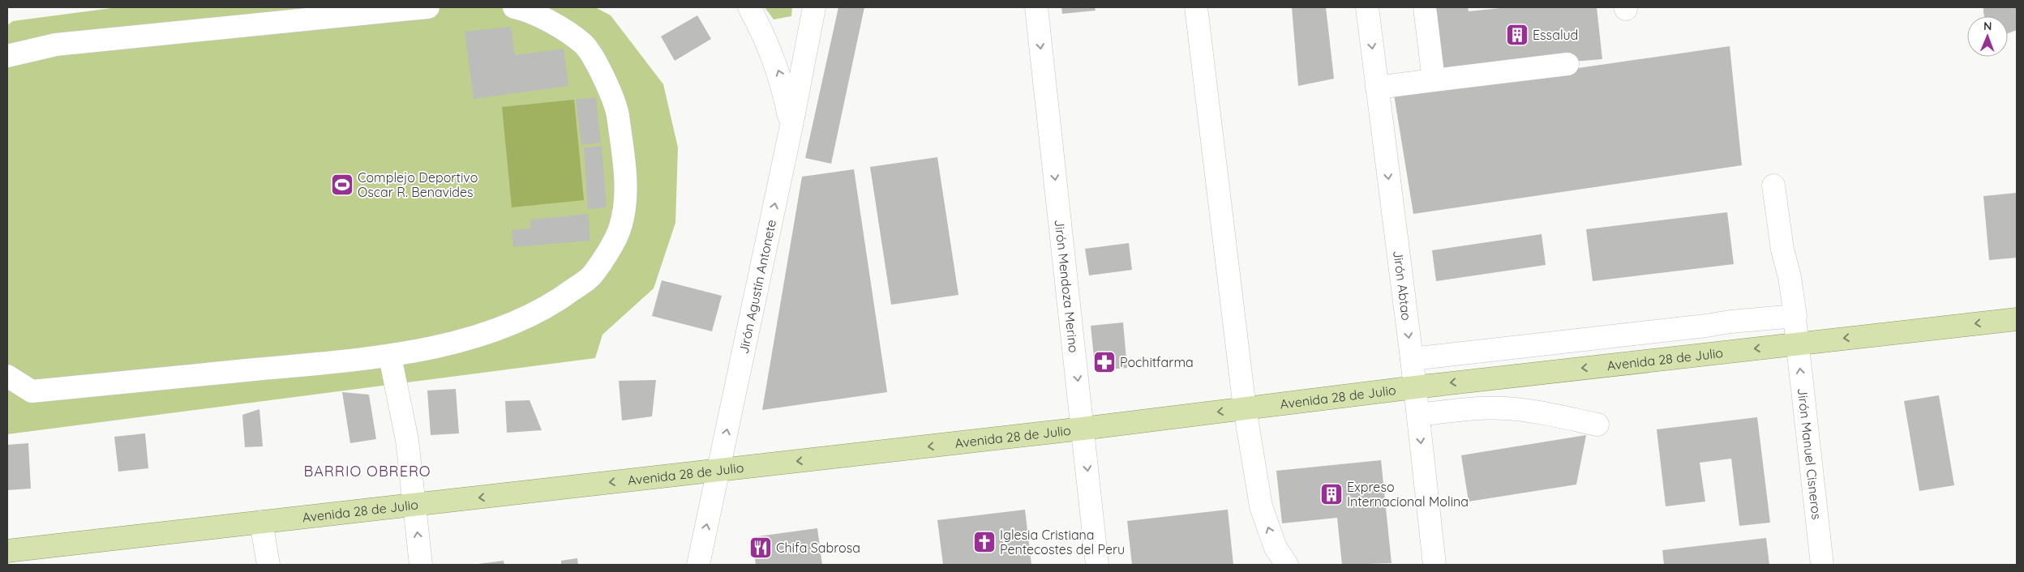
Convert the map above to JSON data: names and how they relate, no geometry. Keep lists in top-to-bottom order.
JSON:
{
  "streets": {
    "main road": ["Avenida 28 de Julio"],
    "street": [
      "Jirón Agustín Antonete",
      "Jirón Mendoza Merino",
      "Jirón Abtao",
      "Jirón Manuel Cisneros"
    ]
  },
  "crossings": [
    ["Jirón Agustín Antonete", "Avenida 28 de Julio"],
    ["Jirón Mendoza Merino", "Avenida 28 de Julio"],
    ["Jirón Abtao", "Avenida 28 de Julio"],
    ["Avenida 28 de Julio", "Jirón Manuel Cisneros"]
  ],
  "one_way": ["Jirón Agustín Antonete", "Avenida 28 de Julio", "Jirón Manuel Cisneros"],
  "districts": ["BARRIO OBRERO"],
  "places": {
    "building": ["Essalud", "Expreso Internacional Molina"],
    "sports": ["Complejo Deportivo Oscar R. Benavides"],
    "pharmacy": ["Pochitfarma"],
    "church": ["Iglesia Cristiana Pentecostes del Peru"],
    "restaurant": ["Chifa Sabrosa"]
  },
  "north": "top"
}
